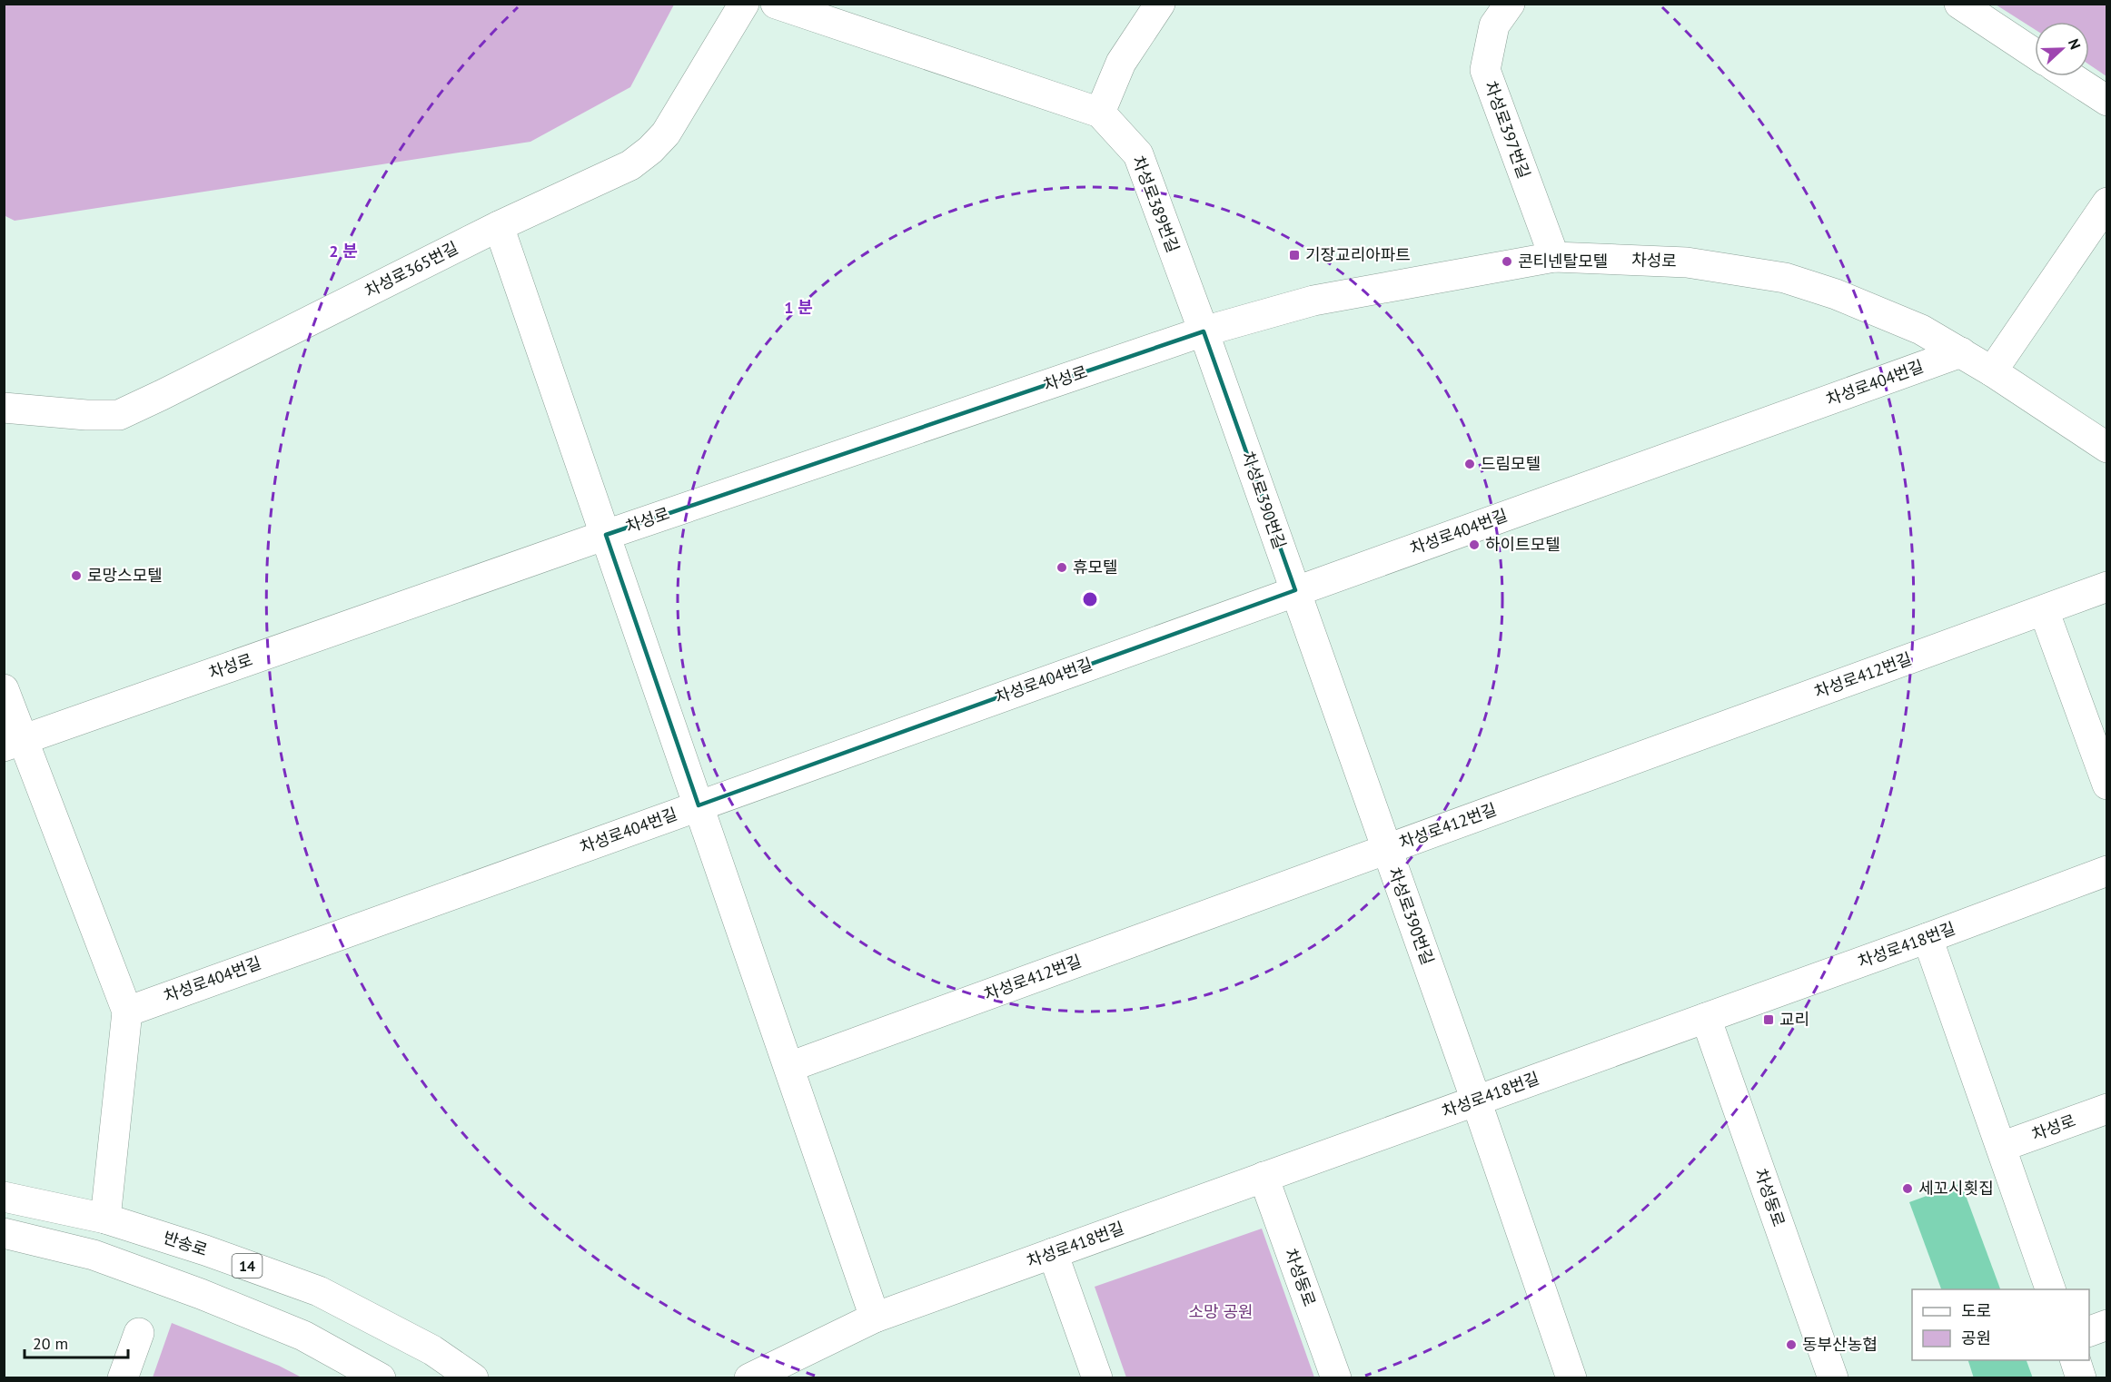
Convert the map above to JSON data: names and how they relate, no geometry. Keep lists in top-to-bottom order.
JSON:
{
  "streets": {
    "street": [
      "차성로397번길",
      "차성로389번길",
      "차성로",
      "차성로365번길",
      "차성로404번길",
      "차성로390번길",
      "차성로412번길",
      "차성로418번길",
      "차성동로",
      "반송로",
      "14"
    ]
  },
  "crossings": [
    ["차성로397번길", "차성로"],
    ["차성로389번길", "차성로"],
    ["차성로389번길", "차성로390번길"],
    ["차성로", "차성로404번길"],
    ["차성로", "차성로390번길"],
    ["차성로404번길", "차성로390번길"],
    ["차성로390번길", "차성로412번길"],
    ["차성로390번길", "차성로418번길"],
    ["차성로418번길", "차성동로"]
  ],
  "parks": ["소망 공원"],
  "places": {
    "transit": ["기장교리아파트", "교리"],
    "other": [
      "콘티넨탈모텔",
      "드림모텔",
      "하이트모텔",
      "휴모텔",
      "로망스모텔",
      "세꼬시횟집",
      "동부산농협"
    ]
  },
  "legend": ["도로", "공원"],
  "scale_bar": "20 m",
  "north": "right",
  "rings": ["2 분", "1 분"]
}
